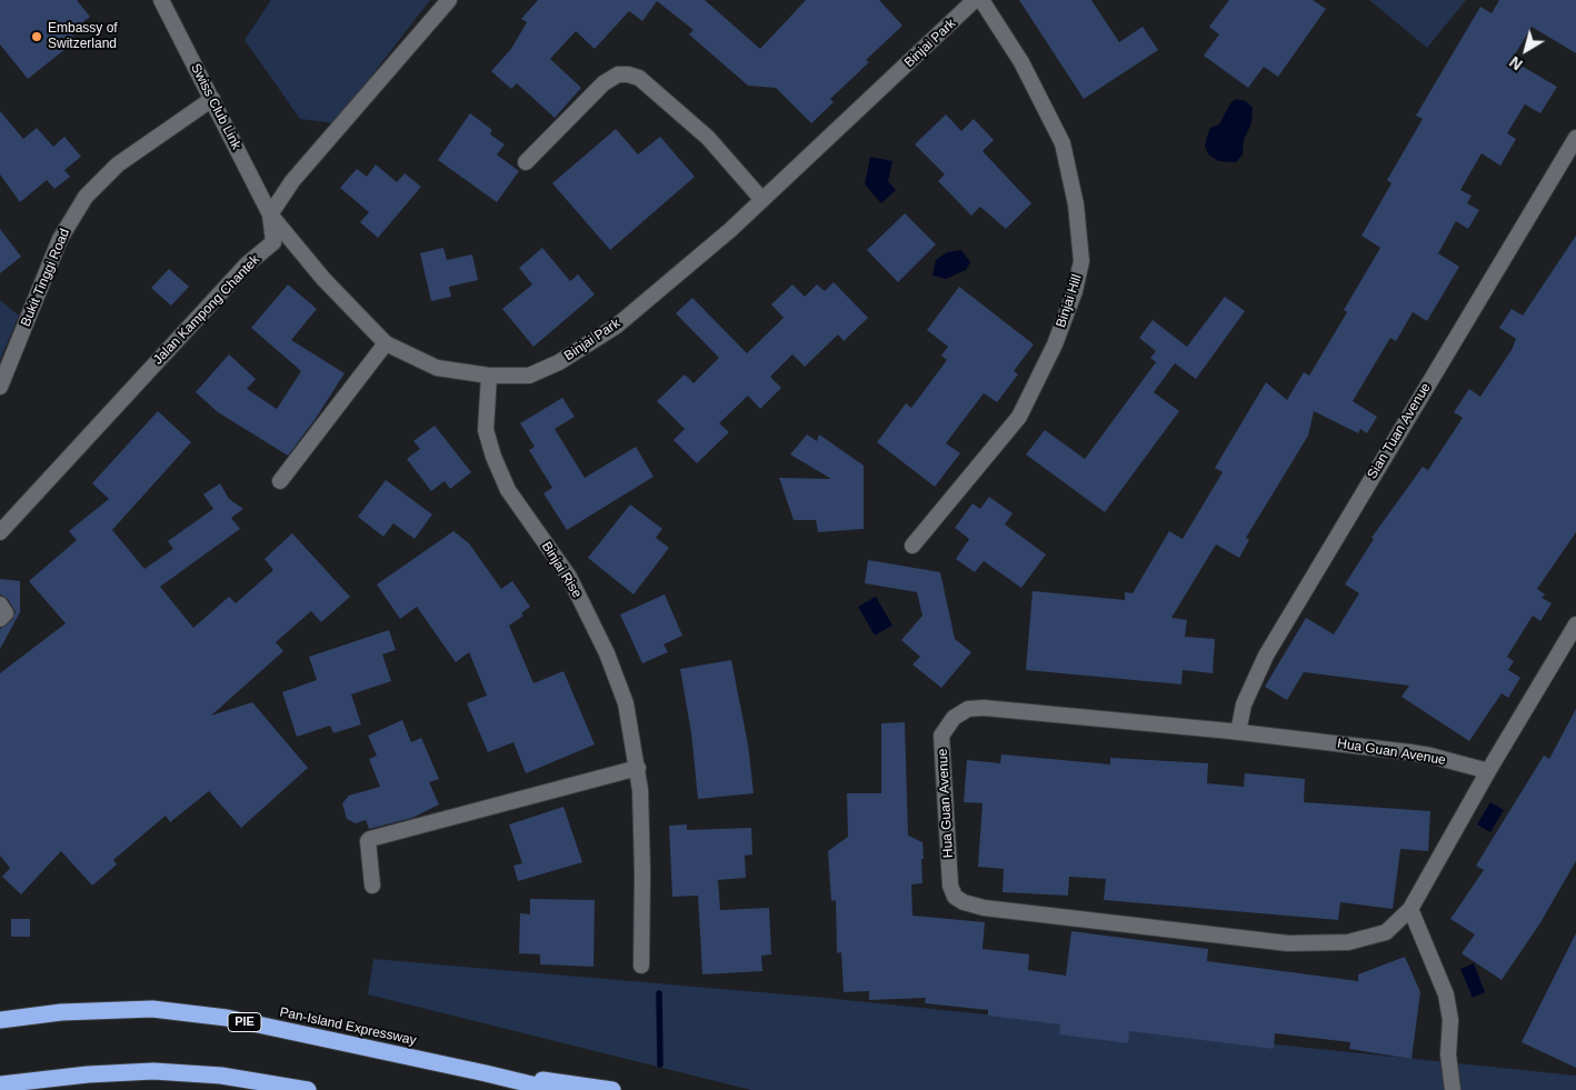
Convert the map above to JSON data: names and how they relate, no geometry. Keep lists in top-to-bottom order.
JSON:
{
  "streets": {
    "highway": ["PIE", "Pan-Island Expressway"],
    "street": [
      "Binjai Park",
      "Swiss Club Link",
      "Bukit Tinggi Road",
      "Binjai Hill",
      "Jalan Kampong Chantek",
      "Sian Tuan Avenue",
      "Binjai Rise",
      "Hua Guan Avenue"
    ]
  },
  "crossings": [
    ["Binjai Park", "Swiss Club Link"],
    ["Binjai Park", "Jalan Kampong Chantek"],
    ["Binjai Park", "Binjai Rise"],
    ["Swiss Club Link", "Bukit Tinggi Road"],
    ["Swiss Club Link", "Jalan Kampong Chantek"],
    ["Sian Tuan Avenue", "Hua Guan Avenue"]
  ],
  "places": ["Embassy of Switzerland"],
  "north": "bottom left"
}
